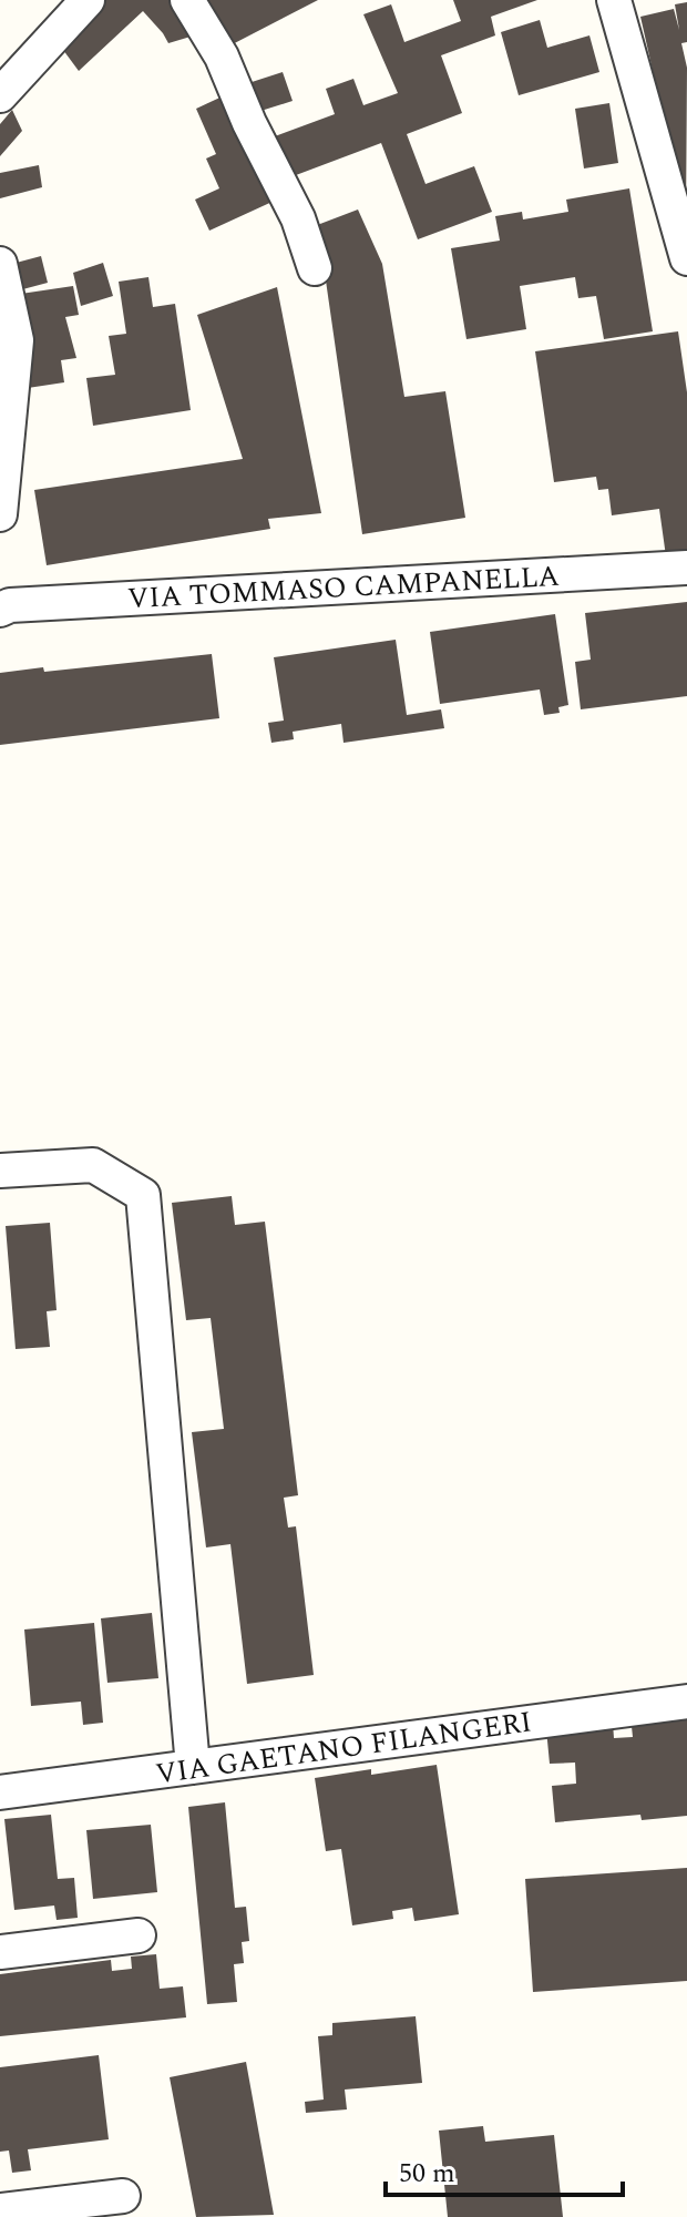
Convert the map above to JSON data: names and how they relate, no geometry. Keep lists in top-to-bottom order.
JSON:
{
  "streets": {
    "street": ["VIA TOMMASO CAMPANELLA", "VIA GAETANO FILANGERI"]
  },
  "scale_bar": "50 m"
}
